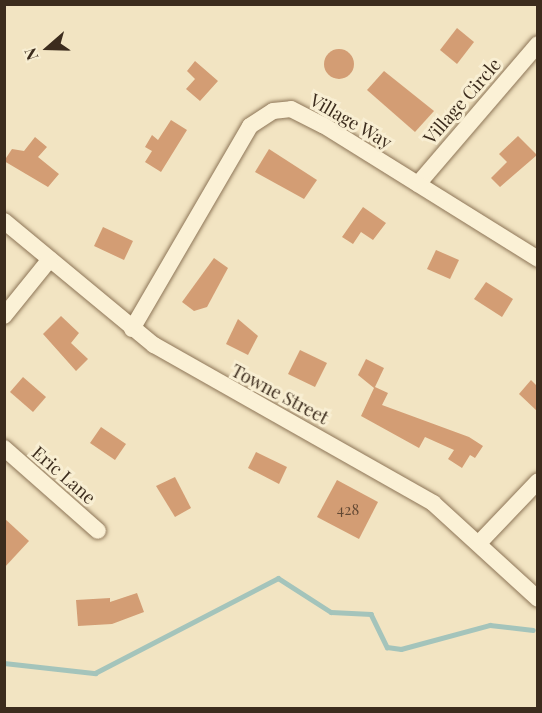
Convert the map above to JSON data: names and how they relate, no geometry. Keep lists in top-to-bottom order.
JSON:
{
  "streets": {
    "street": [
      "Village Circle",
      "Village Way",
      "Towne Street",
      "Eric Lane"
    ]
  },
  "crossings": [
    ["Village Circle", "Village Way"],
    ["Village Way", "Towne Street"]
  ],
  "house_numbers": ["428"],
  "north": "left"
}
